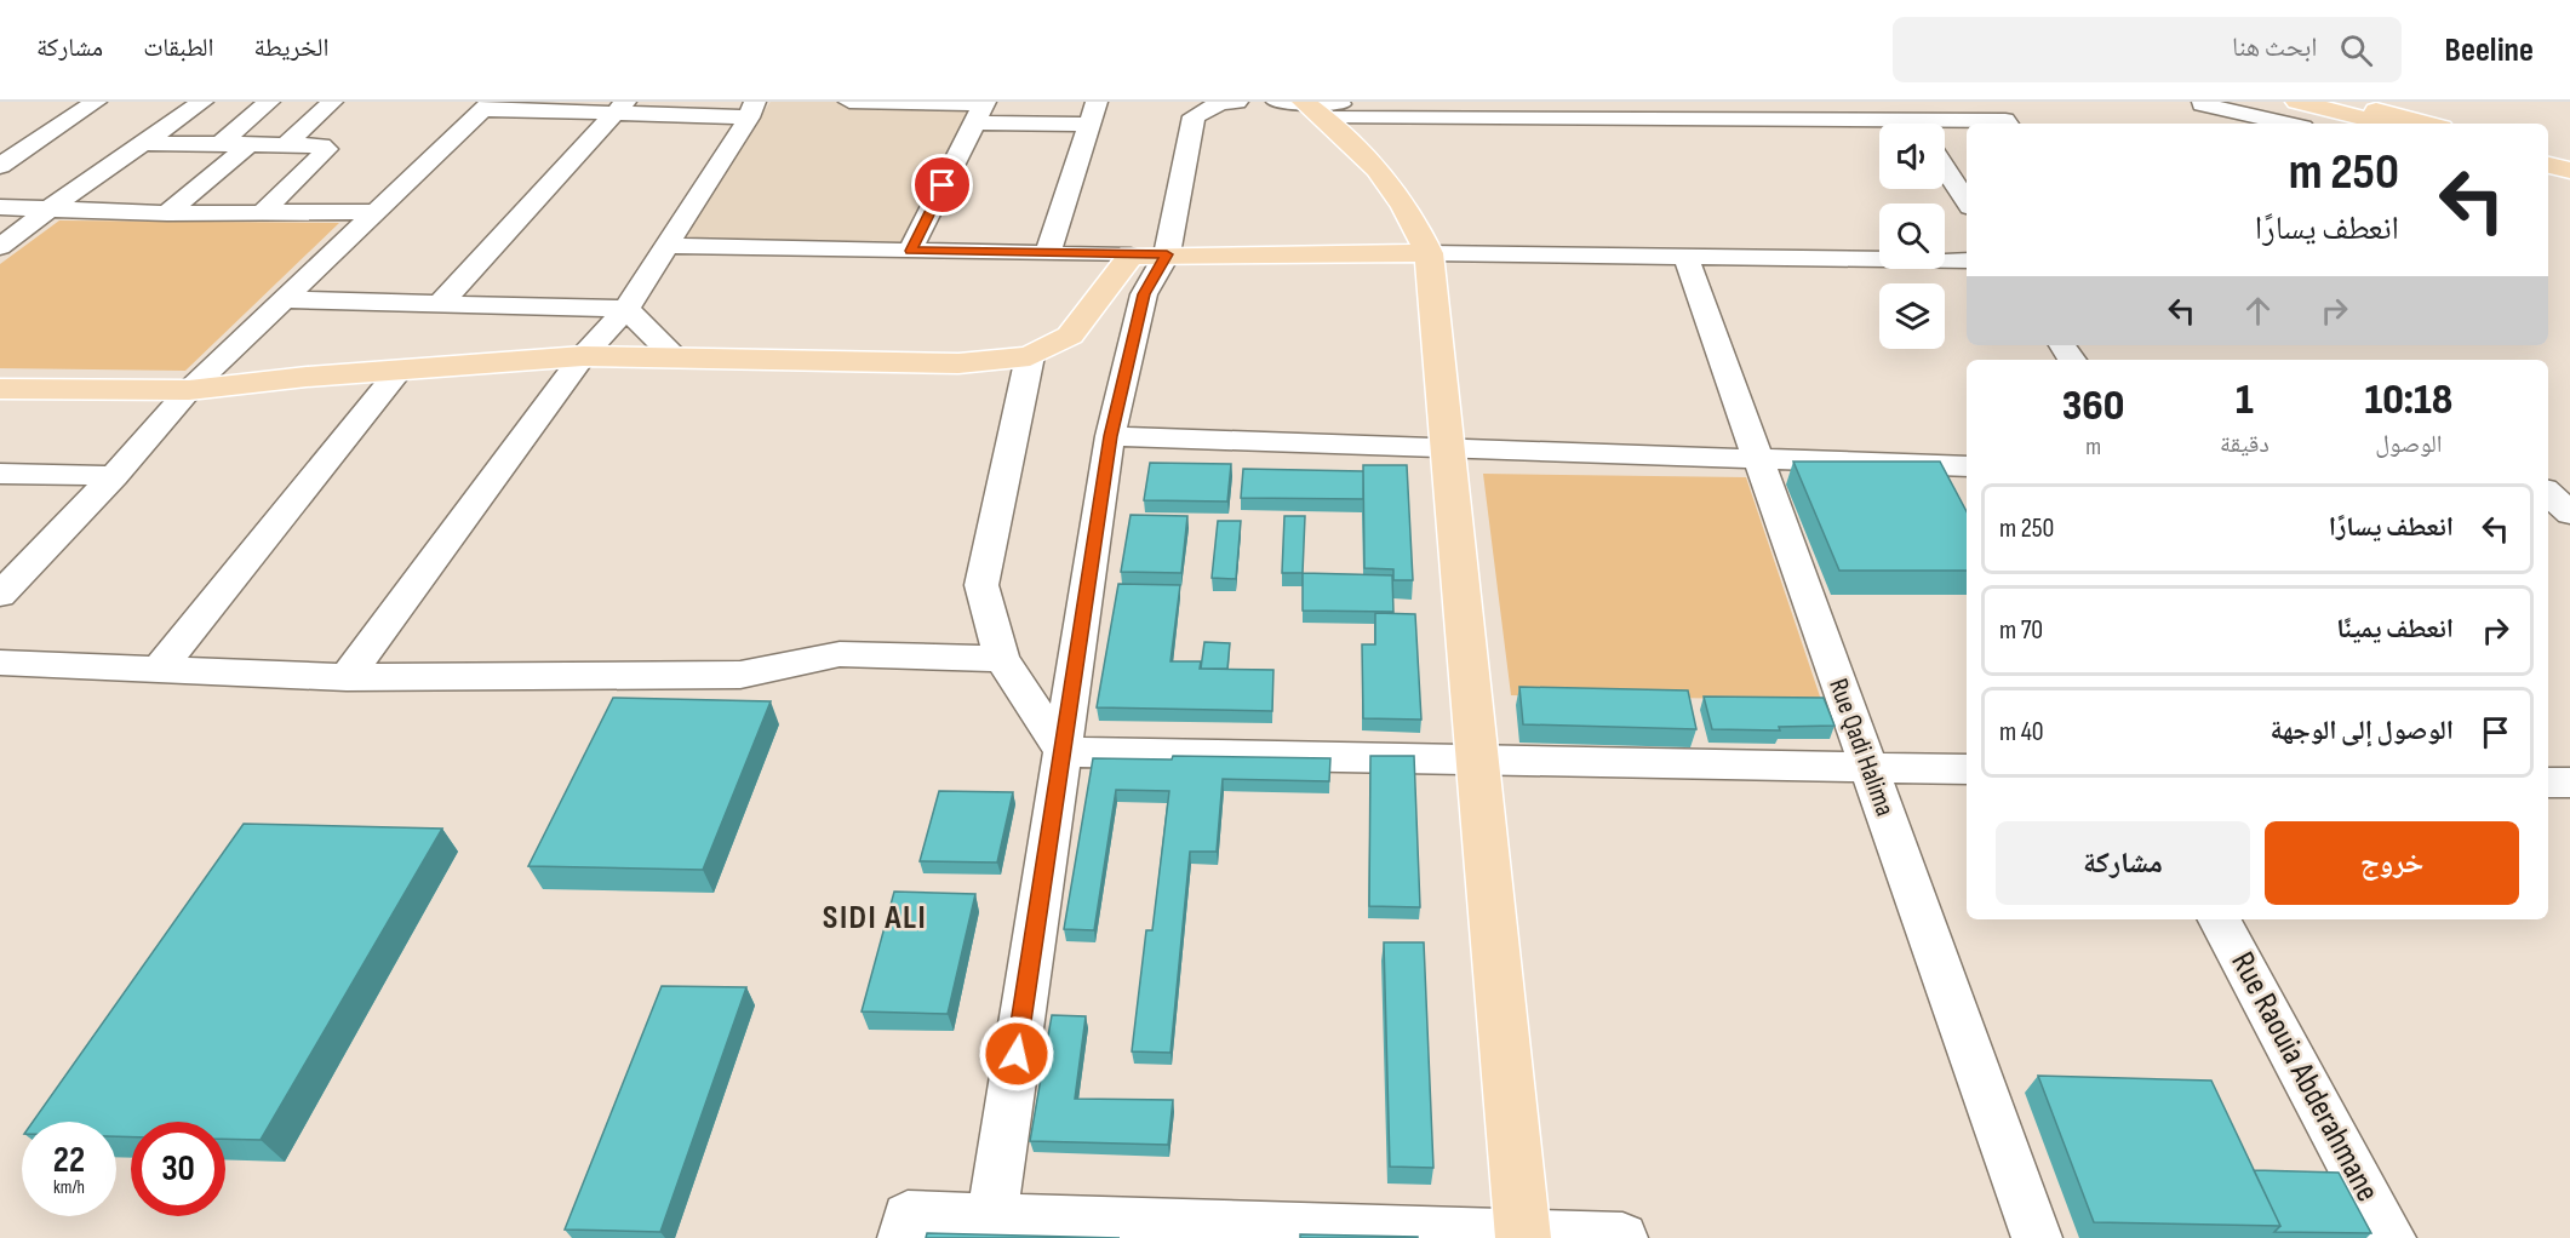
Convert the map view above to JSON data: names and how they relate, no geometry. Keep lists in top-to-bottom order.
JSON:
{
  "streets": {
    "street": ["Rue Qadi Halima", "Rue Raouia Abderahmane"]
  },
  "districts": ["SIDI ALI"],
  "page": {
    "header": "Beeline",
    "search": "ابحث هنا",
    "nav": ["الخريطة", "الطبقات", "مشاركة"],
    "turn": ["250 m", "انعطف يسارًا"],
    "eta": [
      "10:18",
      "الوصول",
      "1",
      "دقيقة",
      "360",
      "m"
    ],
    "list": [
      {
        "name": "انعطف يسارًا",
        "value": "250 m"
      },
      {
        "name": "انعطف يمينًا",
        "value": "70 m"
      },
      {
        "name": "الوصول إلى الوجهة",
        "value": "40 m"
      }
    ],
    "buttons": ["خروج", "مشاركة"],
    "speed": "22 km/h",
    "limit": "30"
  }
}
